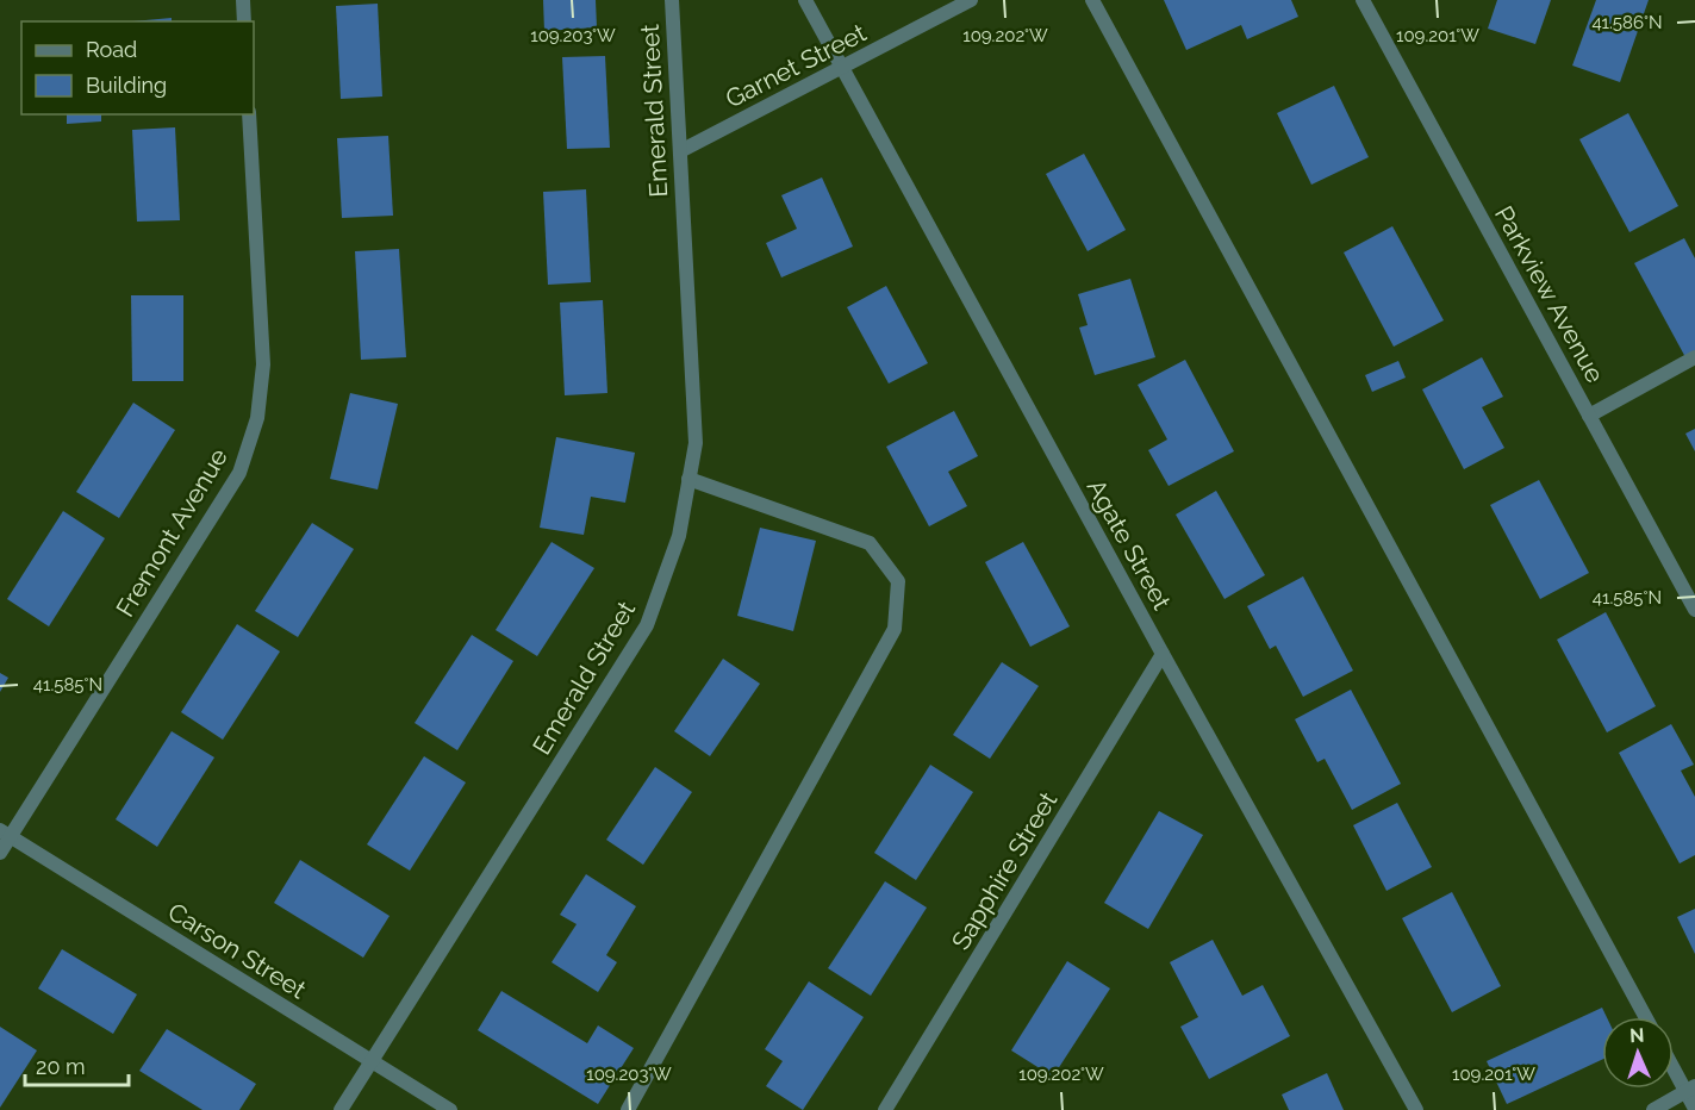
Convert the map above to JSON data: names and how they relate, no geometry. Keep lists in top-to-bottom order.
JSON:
{
  "streets": {
    "street": [
      "Garnet Street",
      "Emerald Street",
      "Parkview Avenue",
      "Fremont Avenue",
      "Agate Street",
      "Sapphire Street",
      "Carson Street"
    ]
  },
  "crossings": [
    ["Garnet Street", "Emerald Street"],
    ["Garnet Street", "Agate Street"],
    ["Emerald Street", "Carson Street"],
    ["Fremont Avenue", "Carson Street"],
    ["Agate Street", "Sapphire Street"]
  ],
  "legend": ["Road", "Building"],
  "scale_bar": "20 m",
  "north": "top",
  "coordinates": [
    "41.586°N",
    "109.203°W",
    "109.202°W",
    "109.201°W",
    "41.585°N"
  ]
}
